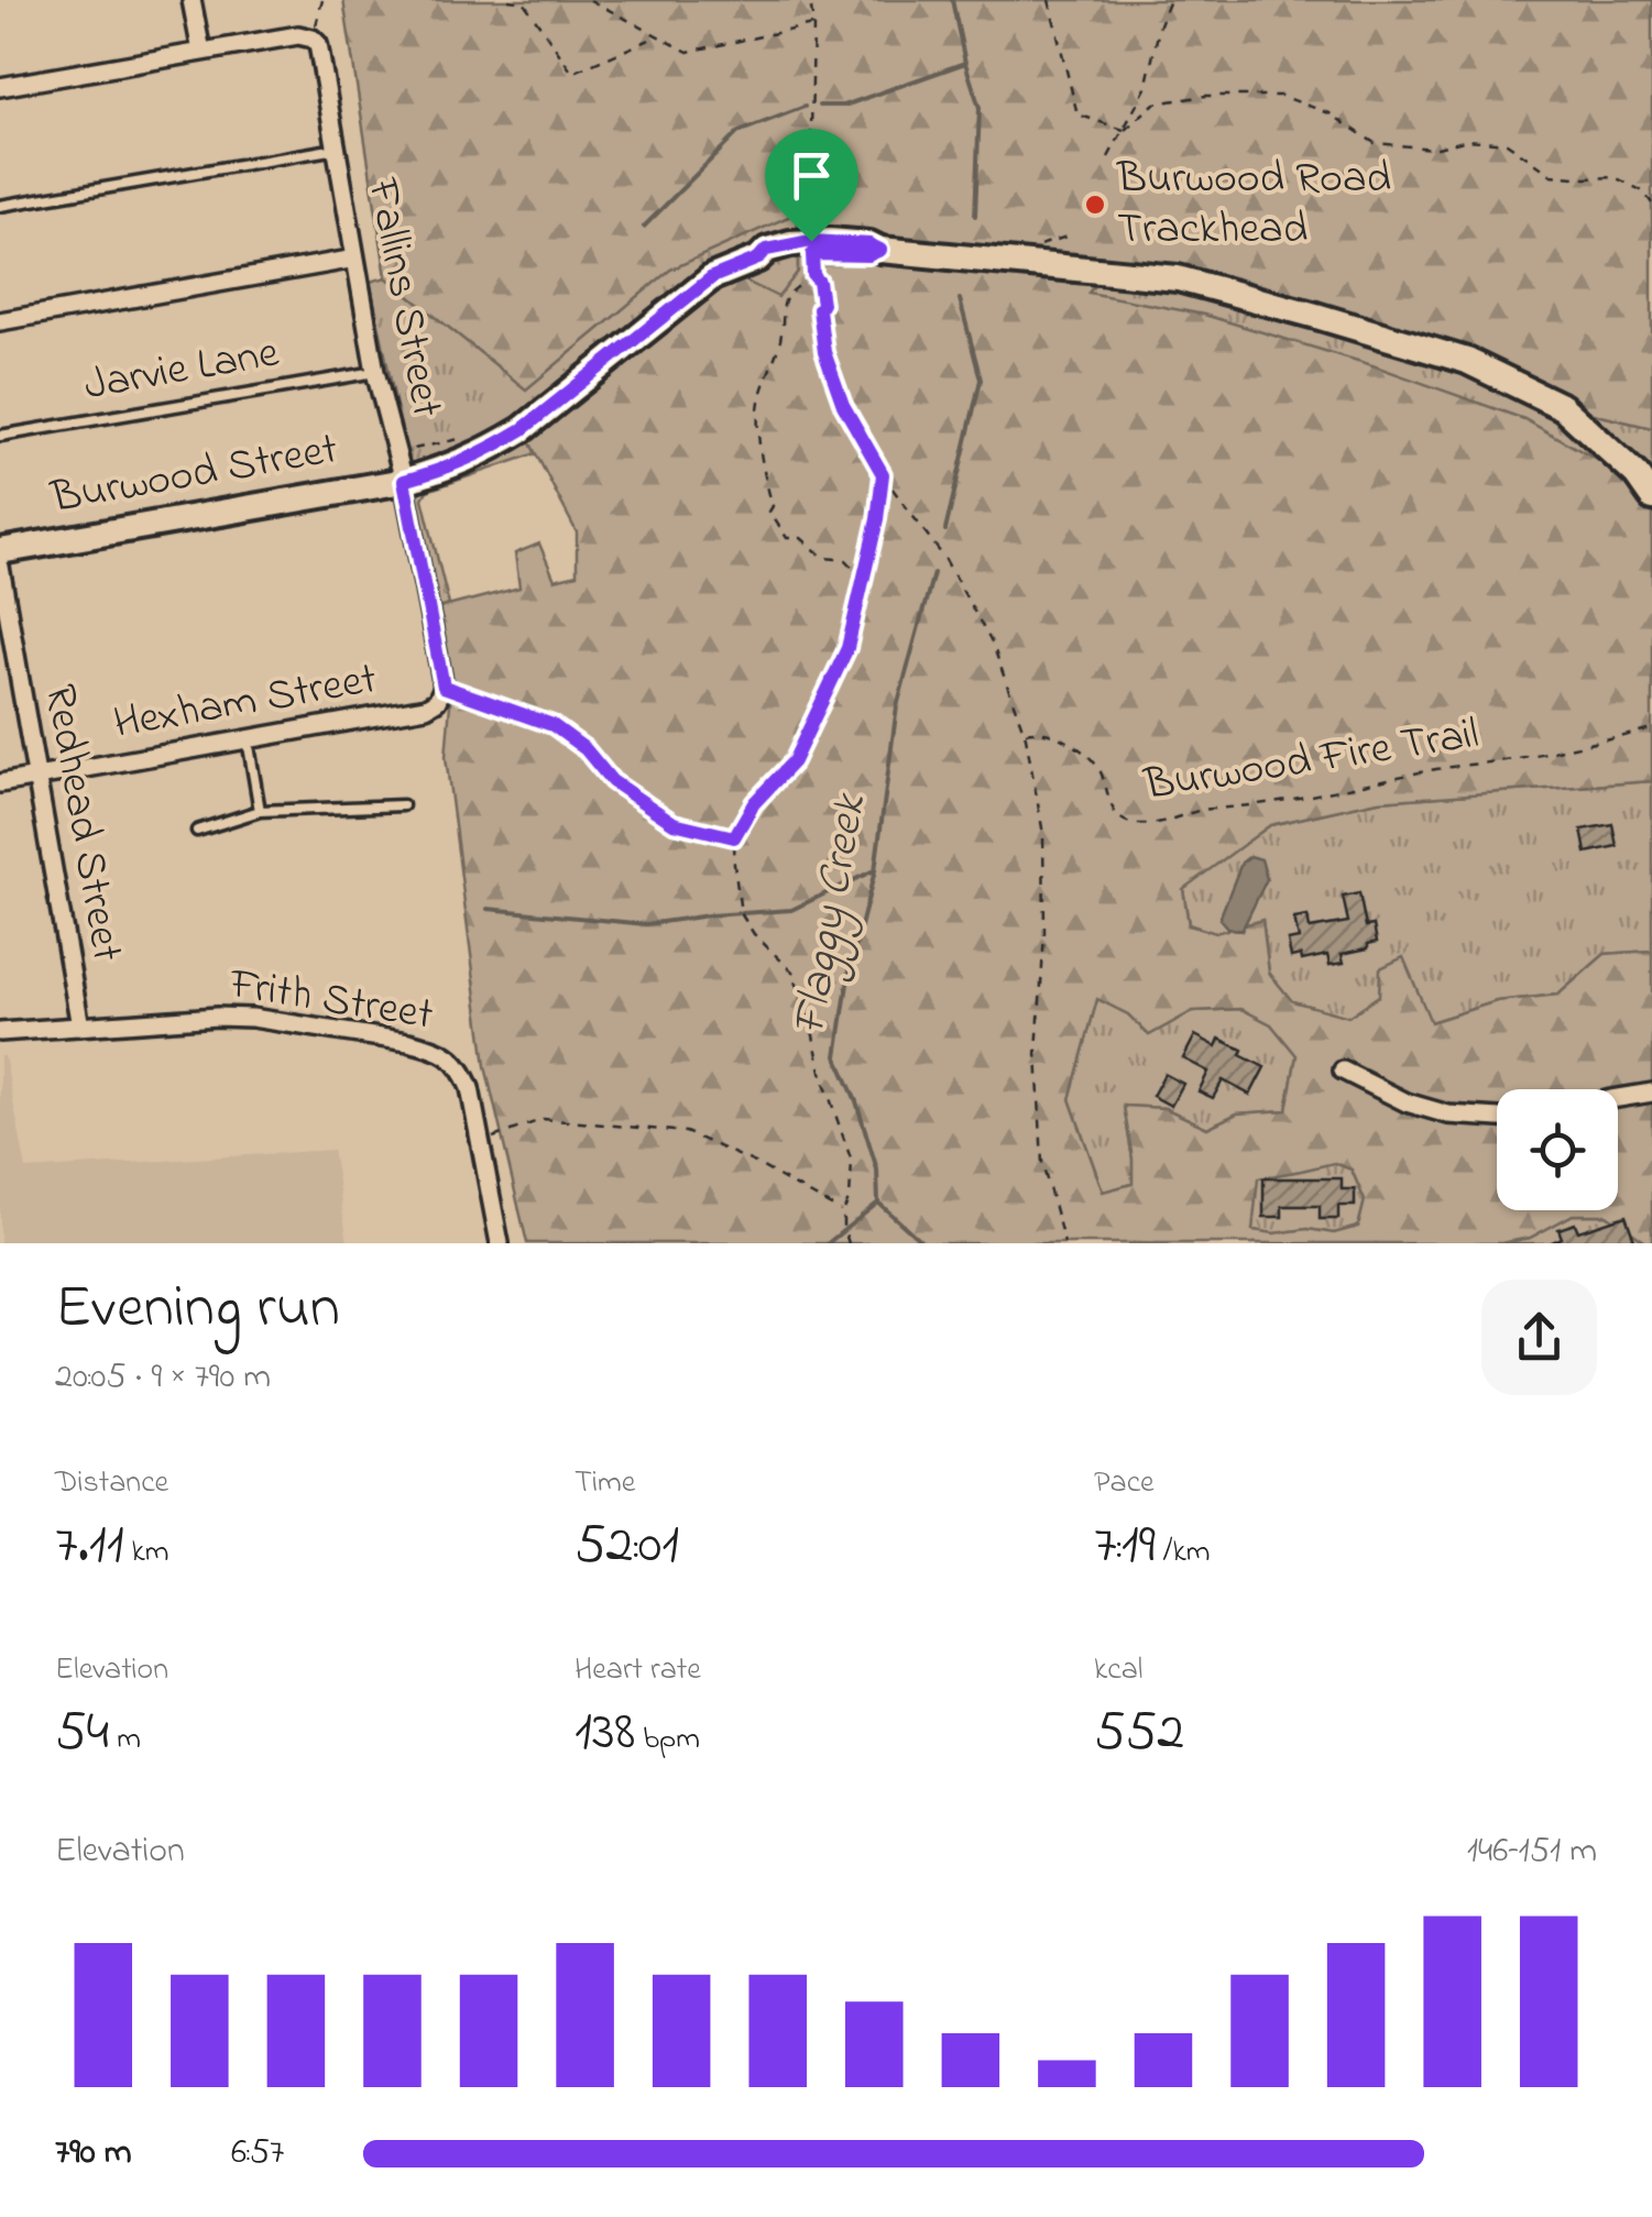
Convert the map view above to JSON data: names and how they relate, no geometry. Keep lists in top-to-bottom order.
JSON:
{
  "streets": {
    "main road": ["Burwood Street"],
    "street": [
      "Fallins Street",
      "Hexham Street",
      "Redhead Street",
      "Frith Street"
    ],
    "lane": ["Jarvie Lane"],
    "path": ["Burwood Fire Trail"]
  },
  "crossings": [
    ["Fallins Street", "Jarvie Lane"],
    ["Fallins Street", "Burwood Street"],
    ["Fallins Street", "Hexham Street"],
    ["Hexham Street", "Redhead Street"],
    ["Redhead Street", "Frith Street"]
  ],
  "water": ["Flaggy Creek"],
  "places": ["Burwood Road Trackhead"],
  "page": {
    "heading": ["Evening run", "20:05 · 9 × 790 m"],
    "stats": [
      ["Distance", "7.11 km"],
      ["Time", "52:01"],
      ["Pace", "7:19 /km"],
      ["Elevation", "54 m"],
      ["Heart rate", "138 bpm"],
      ["kcal", "552"]
    ],
    "chart": ["Elevation", "146–151 m"],
    "list": [
      {
        "name": "790 m",
        "note": "6:57"
      }
    ]
  }
}
